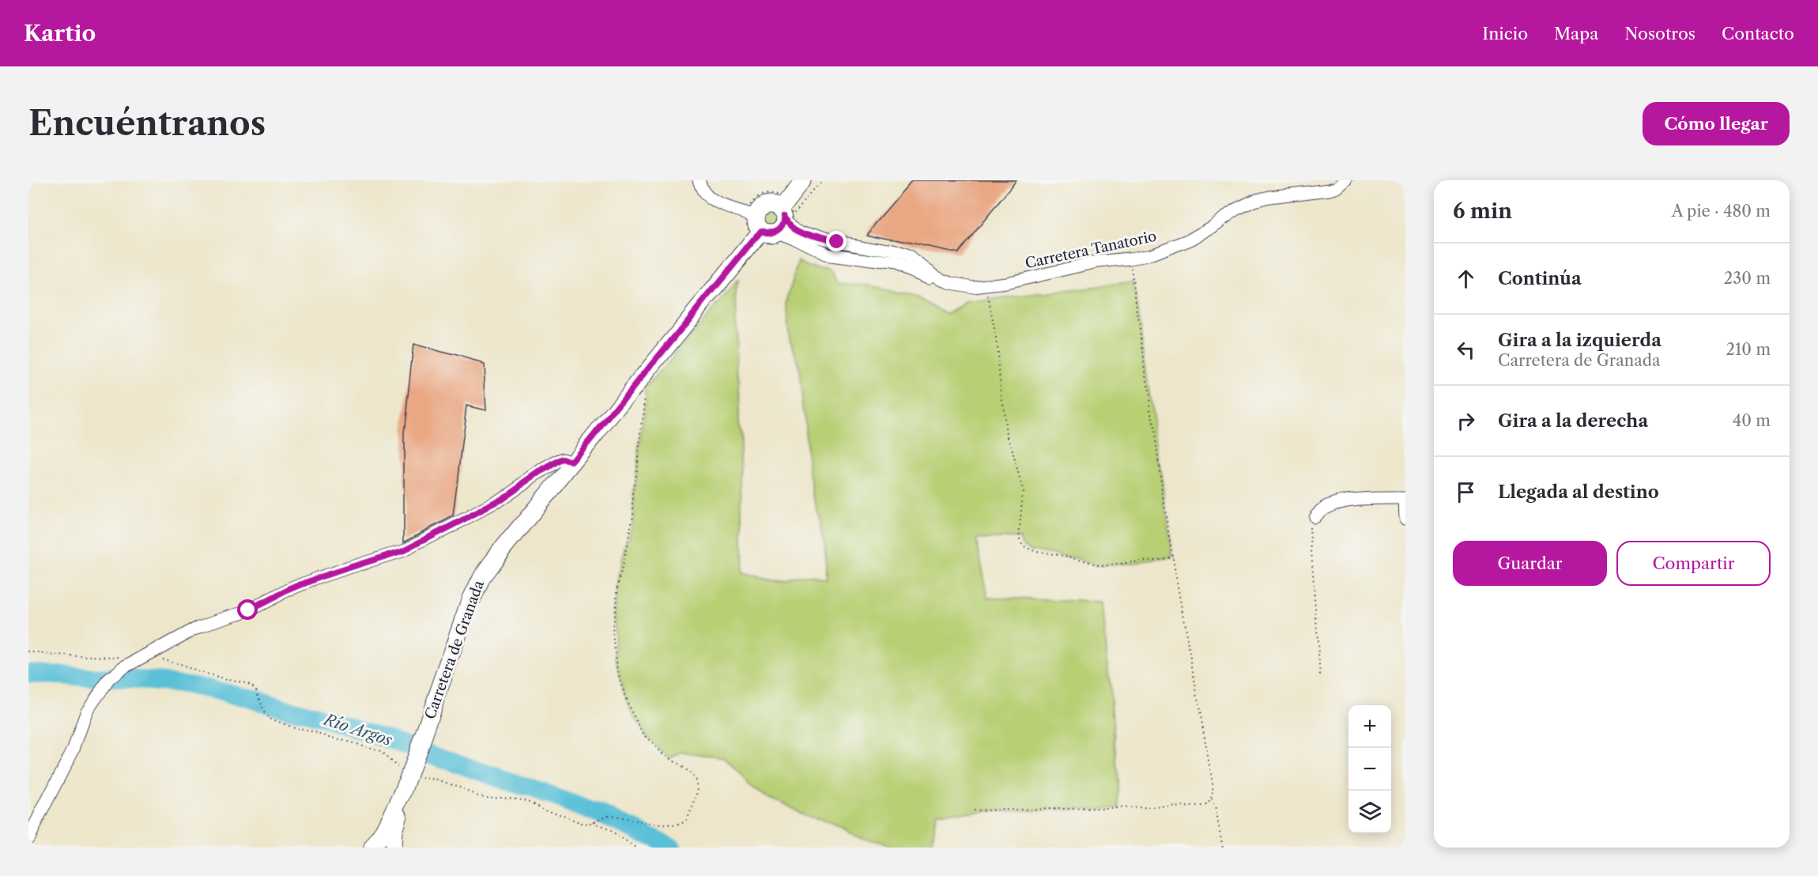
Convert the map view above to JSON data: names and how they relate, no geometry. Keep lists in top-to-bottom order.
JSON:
{
  "streets": {
    "main road": ["Carretera de Granada"],
    "street": ["Carretera Tanatorio"]
  },
  "water": ["Río Argos"],
  "page": {
    "header": "Kartio",
    "nav": [
      "Inicio",
      "Mapa",
      "Nosotros",
      "Contacto"
    ],
    "buttons": [
      "Cómo llegar",
      ["Guardar", "Compartir"]
    ],
    "title": "Encuéntranos",
    "heading": ["6 min", "A pie · 480 m"],
    "list": [
      ["Continúa", "230 m"],
      ["Gira a la izquierda", "Carretera de Granada", "210 m"],
      ["Gira a la derecha", "40 m"],
      "Llegada al destino"
    ],
    "map_buttons": ["+", "−"]
  }
}
